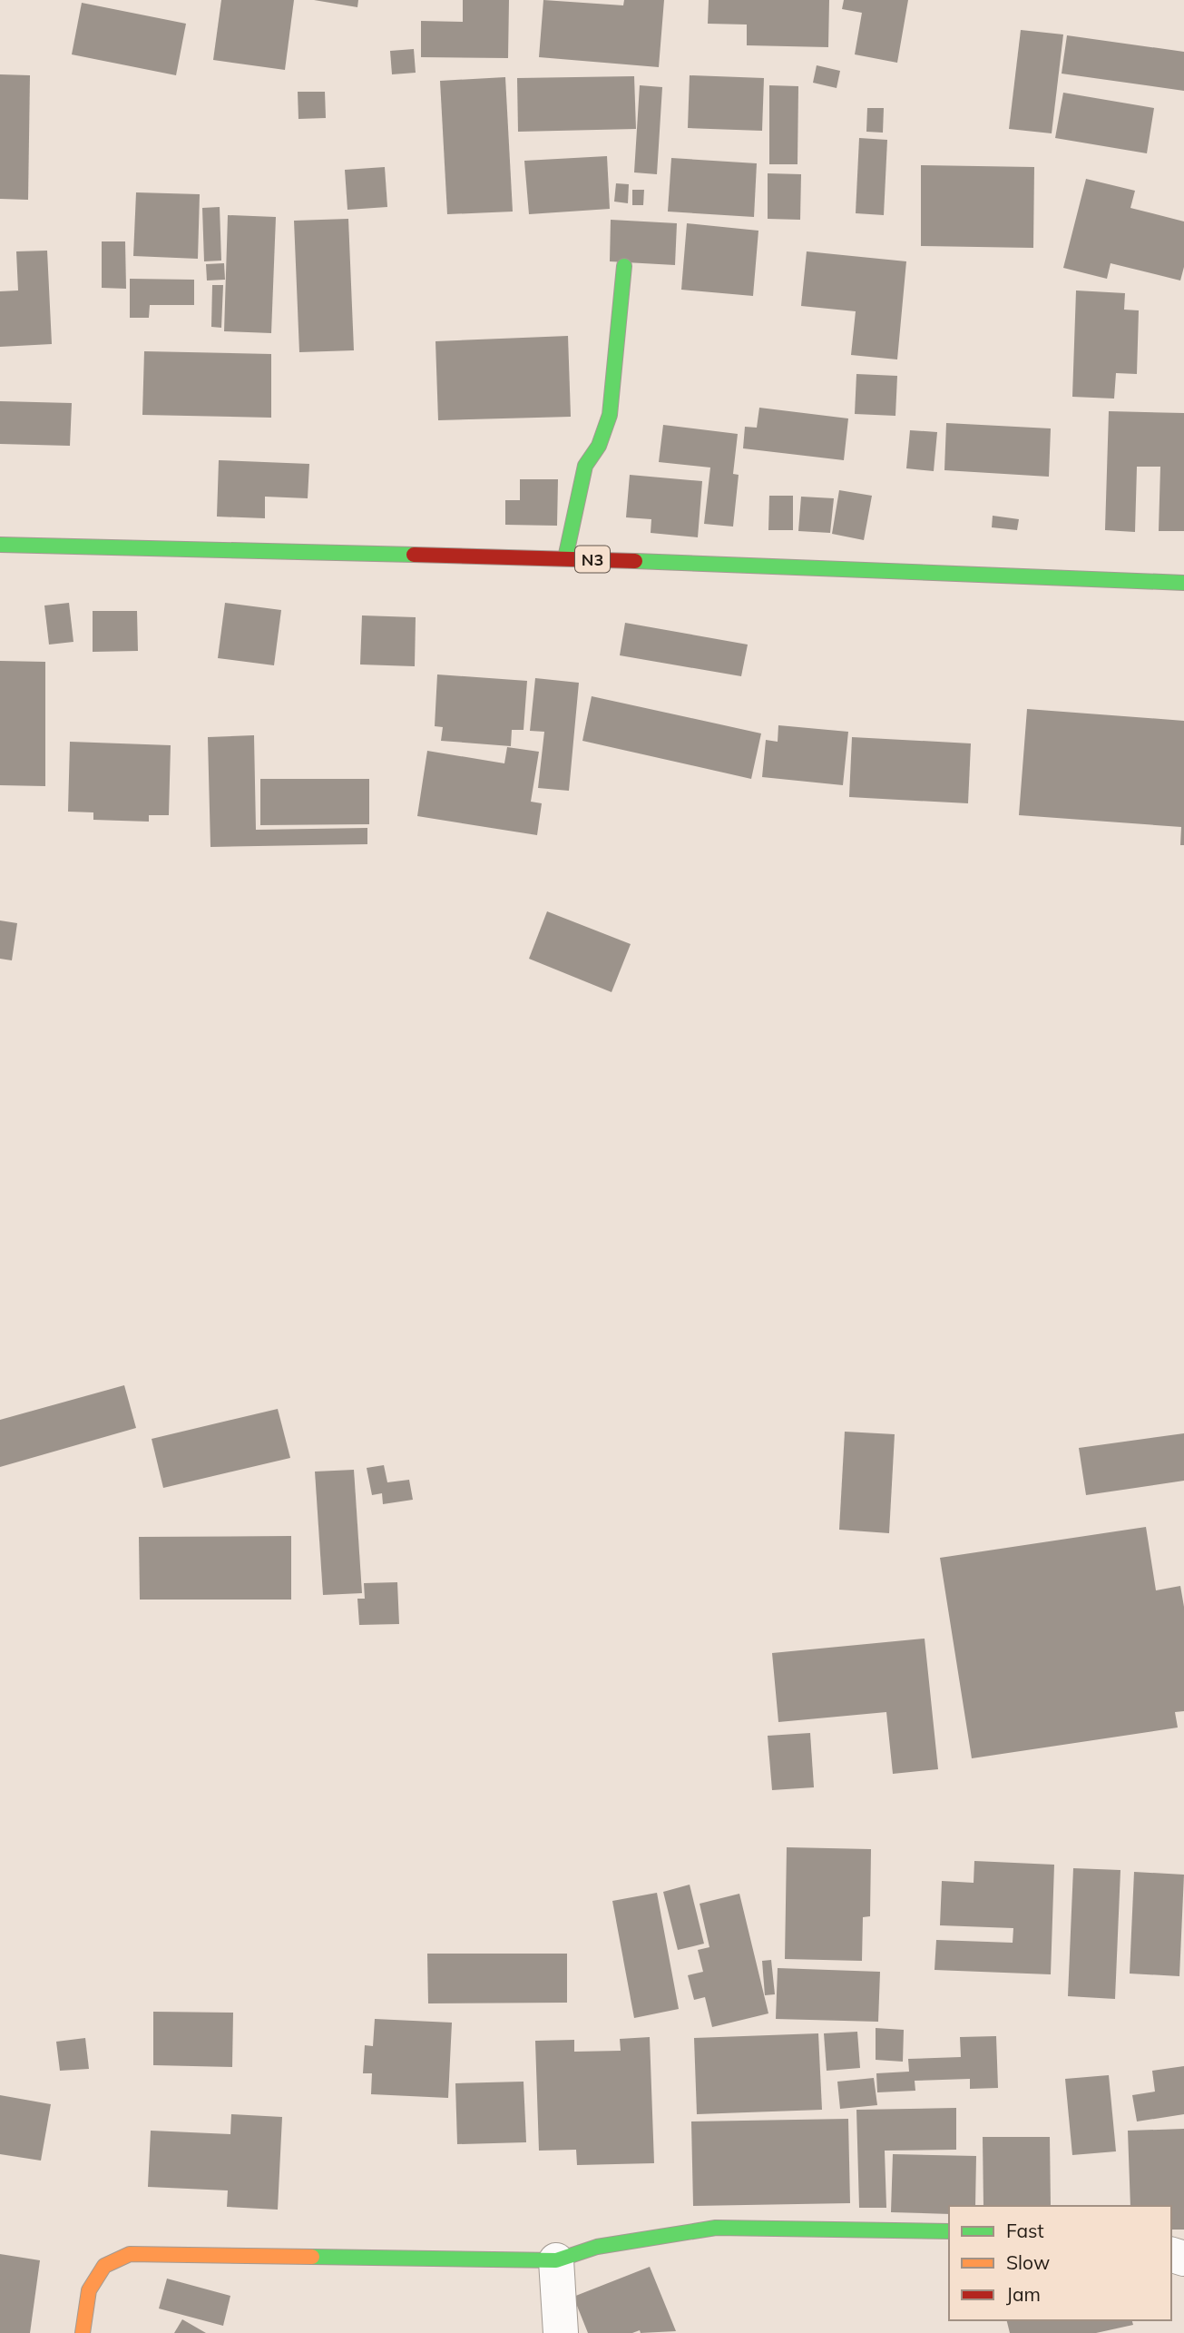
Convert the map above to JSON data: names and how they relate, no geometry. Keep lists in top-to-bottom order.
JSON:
{
  "streets": {
    "street": ["N3"]
  },
  "legend": ["Fast", "Slow", "Jam"]
}
